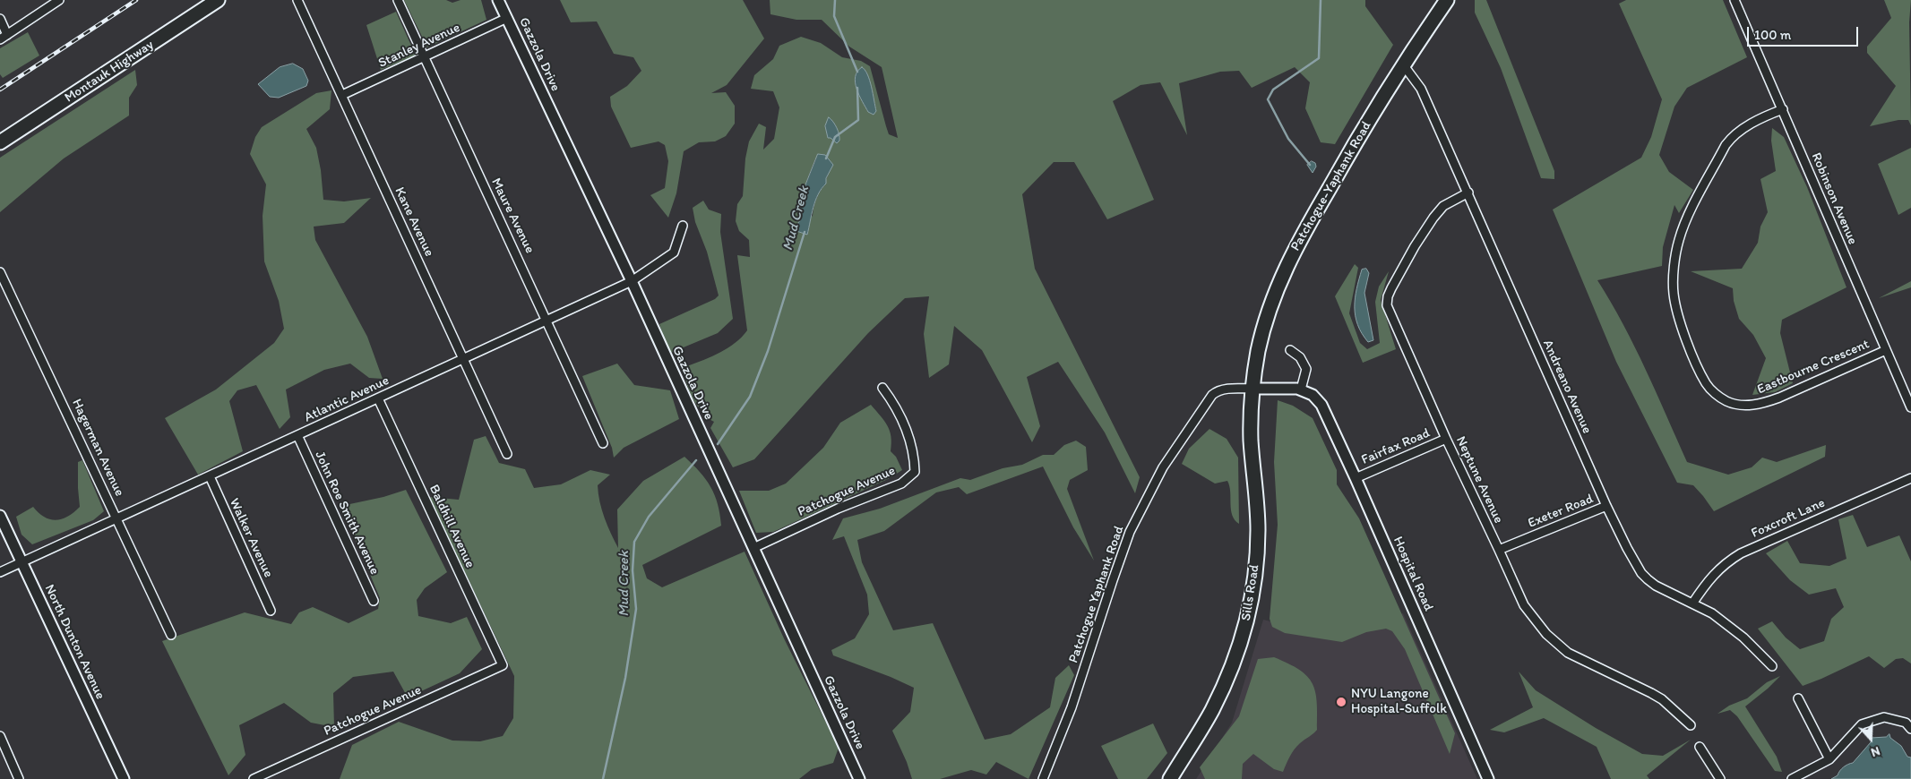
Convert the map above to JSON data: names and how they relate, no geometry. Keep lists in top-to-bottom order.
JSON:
{
  "streets": {
    "main road": ["Montauk Highway", "Patchogue-Yaphank Road", "Sills Road"],
    "street": [
      "Stanley Avenue",
      "Gazzola Drive",
      "Robinson Avenue",
      "Maure Avenue",
      "Kane Avenue",
      "Eastbourne Crescent",
      "Andreano Avenue",
      "Atlantic Avenue",
      "Fairfax Road",
      "Hagerman Avenue",
      "Neptune Avenue",
      "Patchogue Avenue",
      "Exeter Road",
      "John Roe Smith Avenue",
      "Foxcroft Lane",
      "Baldhill Avenue",
      "Walker Avenue",
      "Hospital Road",
      "Patchogue Yaphank Road",
      "North Dunton Avenue"
    ]
  },
  "crossings": [
    ["Stanley Avenue", "Gazzola Drive"],
    ["Stanley Avenue", "Maure Avenue"],
    ["Stanley Avenue", "Kane Avenue"],
    ["Gazzola Drive", "Atlantic Avenue"],
    ["Gazzola Drive", "Patchogue Avenue"],
    ["Patchogue-Yaphank Road", "Andreano Avenue"],
    ["Patchogue-Yaphank Road", "Sills Road"],
    ["Patchogue-Yaphank Road", "Patchogue Yaphank Road"],
    ["Robinson Avenue", "Eastbourne Crescent"],
    ["Maure Avenue", "Atlantic Avenue"],
    ["Kane Avenue", "Atlantic Avenue"],
    ["Andreano Avenue", "Neptune Avenue"],
    ["Andreano Avenue", "Exeter Road"],
    ["Andreano Avenue", "Foxcroft Lane"],
    ["Atlantic Avenue", "Hagerman Avenue"],
    ["Atlantic Avenue", "John Roe Smith Avenue"],
    ["Atlantic Avenue", "Baldhill Avenue"],
    ["Atlantic Avenue", "Walker Avenue"],
    ["Atlantic Avenue", "North Dunton Avenue"],
    ["Fairfax Road", "Neptune Avenue"],
    ["Fairfax Road", "Hospital Road"],
    ["Neptune Avenue", "Exeter Road"],
    ["Patchogue Avenue", "Baldhill Avenue"],
    ["Sills Road", "Patchogue Yaphank Road"]
  ],
  "water": ["Mud Creek"],
  "places": ["NYU Langone Hospital-Suffolk"],
  "scale_bar": "100 m",
  "north": "bottom"
}
